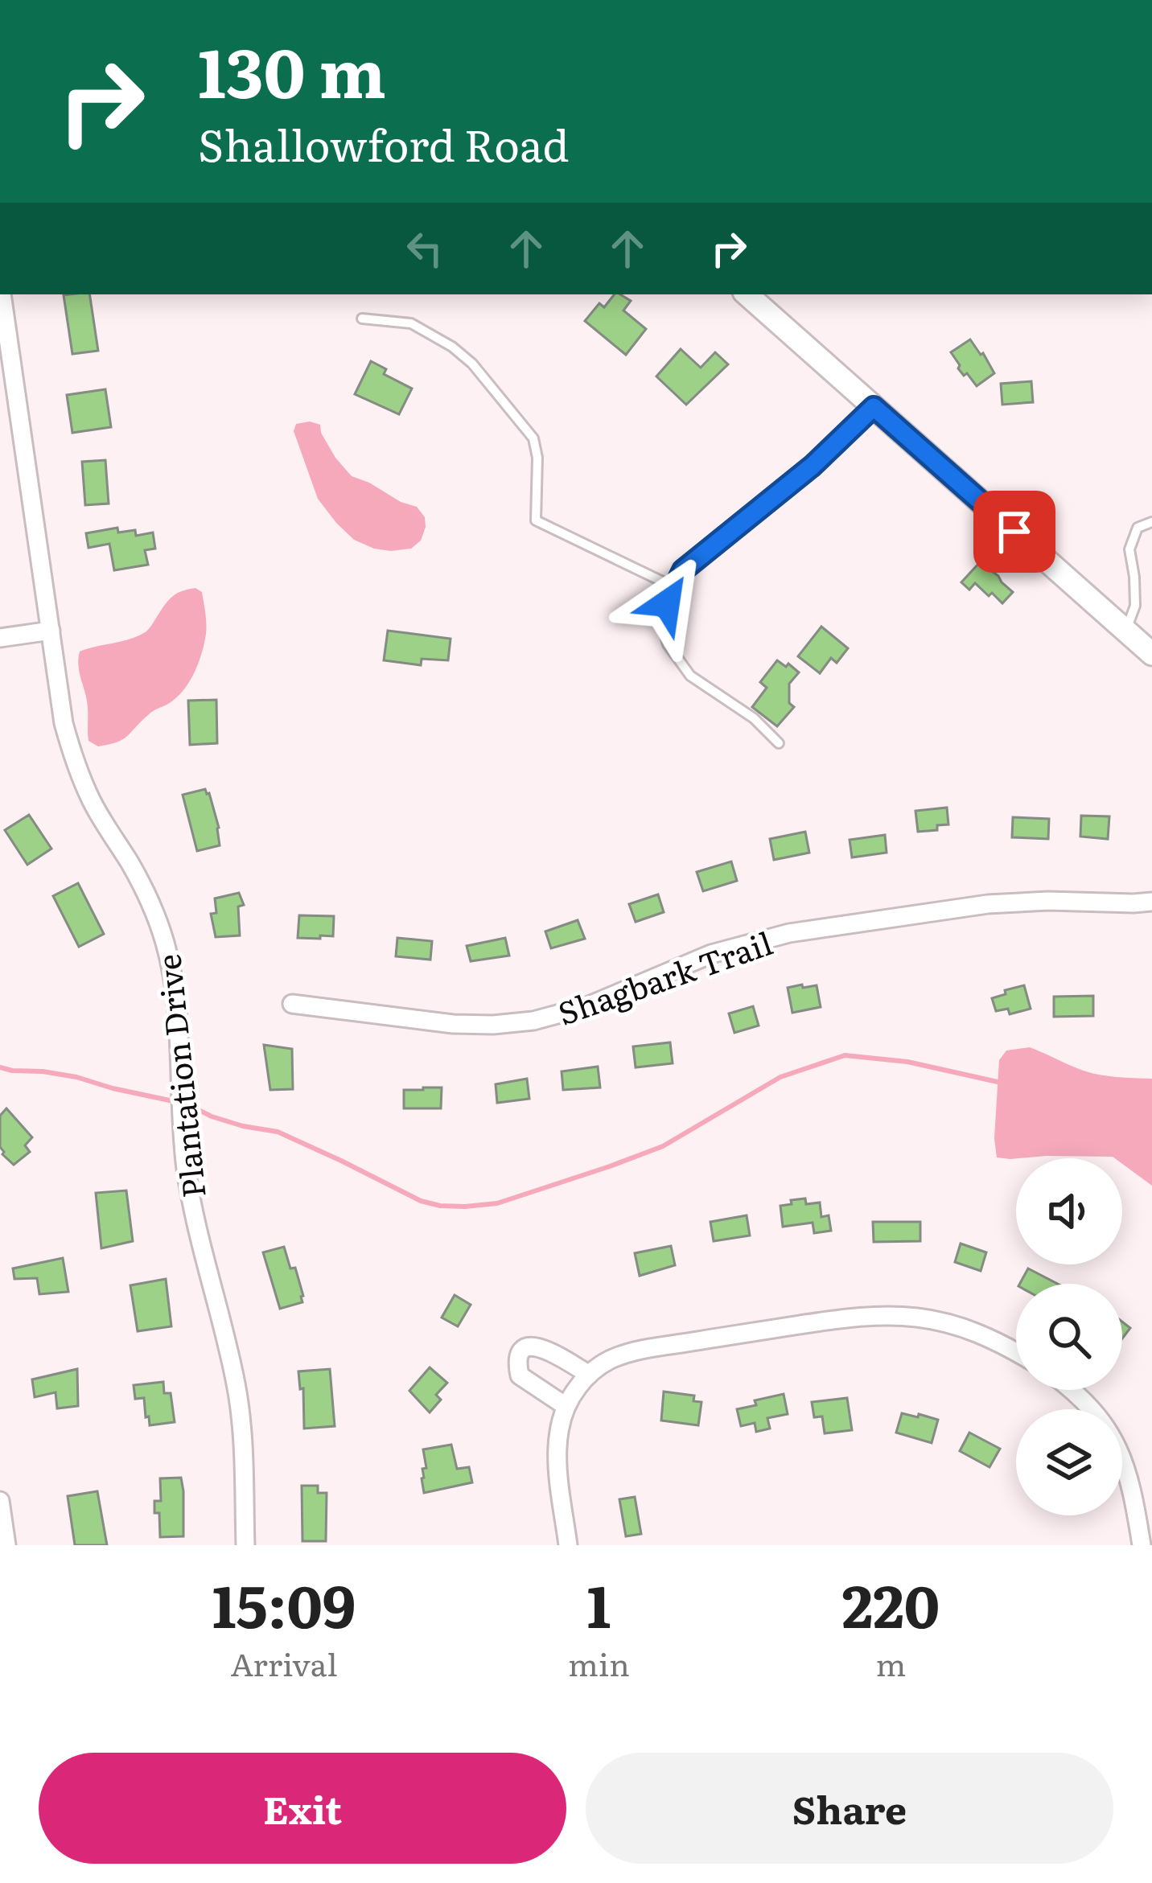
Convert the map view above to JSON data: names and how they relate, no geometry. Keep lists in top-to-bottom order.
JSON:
{
  "streets": {
    "street": ["Shagbark Trail", "Plantation Drive"]
  },
  "page": {
    "turn": ["130 m", "Shallowford Road"],
    "eta": [
      "15:09",
      "Arrival",
      "1",
      "min",
      "220",
      "m"
    ],
    "buttons": ["Exit", "Share"]
  }
}
